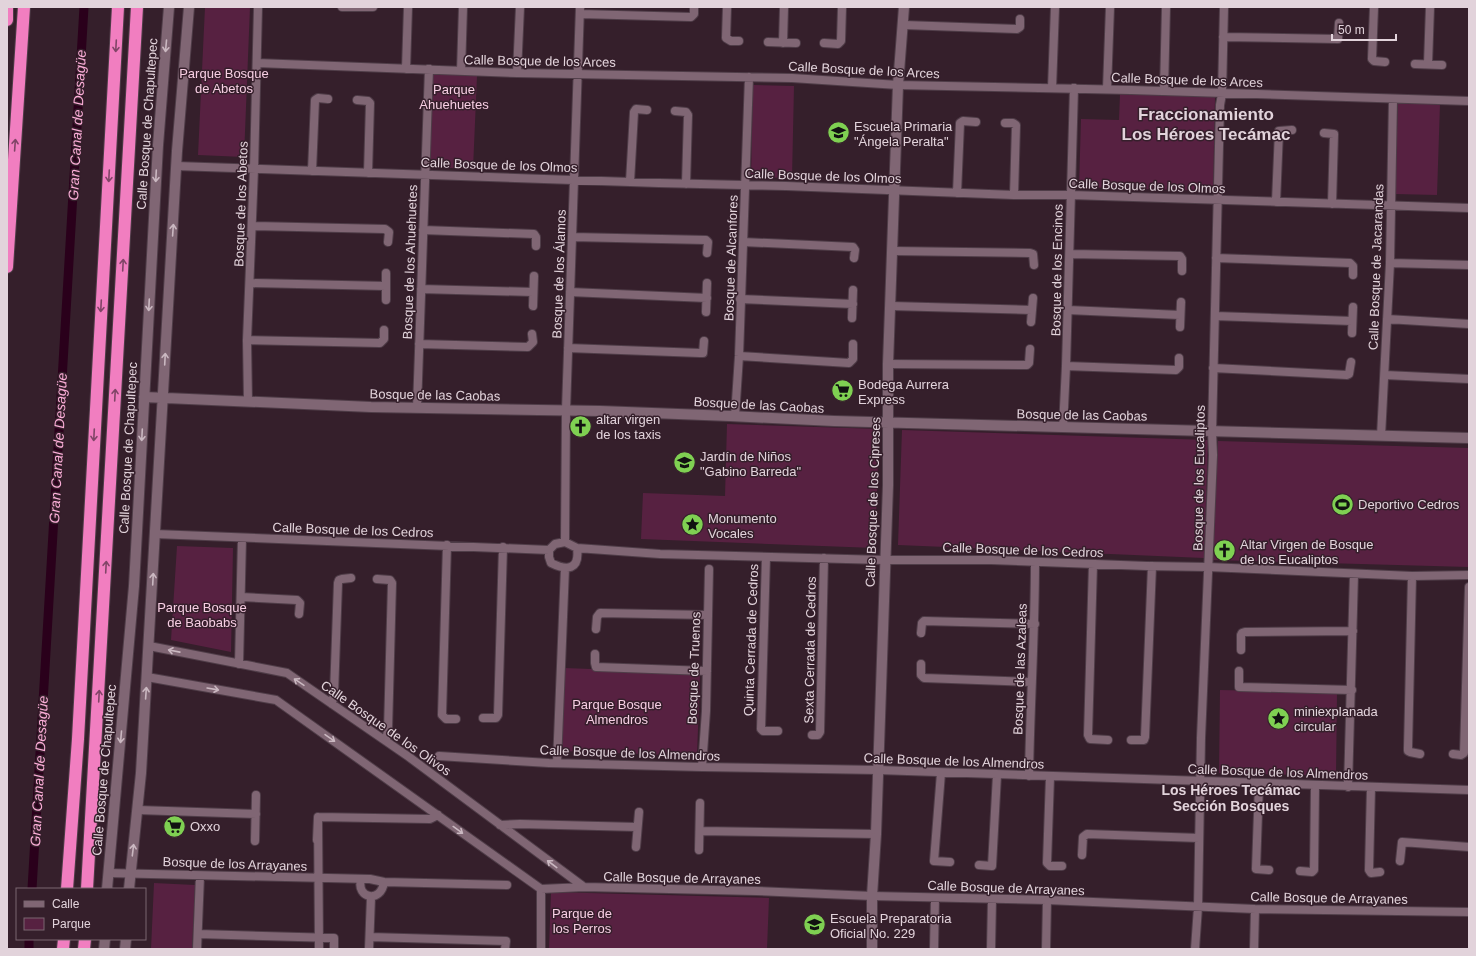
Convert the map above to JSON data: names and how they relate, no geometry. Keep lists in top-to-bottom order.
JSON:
{
  "streets": {
    "street": [
      "Calle Bosque de los Arces",
      "Calle Bosque de Chapultepec",
      "Calle Bosque de los Olmos",
      "Bosque de los Abetos",
      "Bosque de Alcanfores",
      "Bosque de los Ahuehuetes",
      "Calle Bosque de Jacarandas",
      "Bosque de los Encinos",
      "Bosque de los Álamos",
      "Bosque de las Caobas",
      "Bosque de los Eucaliptos",
      "Calle Bosque de los Cipreses",
      "Calle Bosque de los Cedros",
      "Quinta Cerrada de Cedros",
      "Sexta Cerrada de Cedros",
      "Bosque de Truenos",
      "Bosque de las Azaleas",
      "Calle Bosque de los Olivos",
      "Calle Bosque de los Almendros",
      "Bosque de los Arrayanes",
      "Calle Bosque de Arrayanes"
    ]
  },
  "crossings": [
    ["Calle Bosque de los Arces", "Bosque de los Abetos"],
    ["Calle Bosque de los Arces", "Bosque de Alcanfores"],
    ["Calle Bosque de los Arces", "Bosque de los Ahuehuetes"],
    ["Calle Bosque de los Arces", "Calle Bosque de Jacarandas"],
    ["Calle Bosque de los Arces", "Bosque de los Encinos"],
    ["Calle Bosque de los Arces", "Bosque de los Álamos"],
    ["Calle Bosque de los Arces", "Bosque de los Eucaliptos"],
    ["Calle Bosque de los Arces", "Calle Bosque de los Cipreses"],
    ["Calle Bosque de Chapultepec", "Bosque de las Caobas"],
    ["Calle Bosque de Chapultepec", "Bosque de los Arrayanes"],
    ["Calle Bosque de los Olmos", "Bosque de los Abetos"],
    ["Calle Bosque de los Olmos", "Bosque de Alcanfores"],
    ["Calle Bosque de los Olmos", "Bosque de los Ahuehuetes"],
    ["Calle Bosque de los Olmos", "Calle Bosque de Jacarandas"],
    ["Calle Bosque de los Olmos", "Bosque de los Encinos"],
    ["Calle Bosque de los Olmos", "Bosque de los Álamos"],
    ["Calle Bosque de los Olmos", "Bosque de los Eucaliptos"],
    ["Calle Bosque de los Olmos", "Calle Bosque de los Cipreses"],
    ["Bosque de los Abetos", "Bosque de las Caobas"],
    ["Bosque de Alcanfores", "Bosque de las Caobas"],
    ["Bosque de los Ahuehuetes", "Bosque de las Caobas"],
    ["Calle Bosque de Jacarandas", "Bosque de las Caobas"],
    ["Bosque de los Encinos", "Bosque de las Caobas"],
    ["Bosque de los Álamos", "Bosque de las Caobas"],
    ["Bosque de los Álamos", "Calle Bosque de los Cedros"],
    ["Bosque de las Caobas", "Bosque de los Eucaliptos"],
    ["Bosque de las Caobas", "Calle Bosque de los Cipreses"],
    ["Bosque de los Eucaliptos", "Calle Bosque de los Cedros"],
    ["Bosque de los Eucaliptos", "Calle Bosque de los Almendros"],
    ["Bosque de los Eucaliptos", "Calle Bosque de Arrayanes"],
    ["Calle Bosque de los Cipreses", "Calle Bosque de los Cedros"],
    ["Calle Bosque de los Cipreses", "Calle Bosque de los Almendros"],
    ["Calle Bosque de los Cipreses", "Calle Bosque de Arrayanes"],
    ["Calle Bosque de los Cedros", "Quinta Cerrada de Cedros"],
    ["Calle Bosque de los Cedros", "Sexta Cerrada de Cedros"],
    ["Calle Bosque de los Cedros", "Bosque de las Azaleas"],
    ["Bosque de Truenos", "Calle Bosque de los Almendros"],
    ["Bosque de las Azaleas", "Calle Bosque de los Almendros"],
    ["Calle Bosque de los Olivos", "Calle Bosque de Arrayanes"]
  ],
  "districts": ["Fraccionamiento Los Héroes Tecámac", "Los Héroes Tecámac Sección Bosques"],
  "water": ["Gran Canal de Desagüe"],
  "parks": [
    "Parque Bosque de Abetos",
    "Parque Ahuehuetes",
    "Parque Bosque de Baobabs",
    "Parque Bosque Almendros",
    "Parque de los Perros"
  ],
  "places": {
    "school or university": ["Escuela Primaria \"Ángela Peralta\"", "Jardín de Niños \"Gabino Barreda\"", "Escuela Preparatoria Oficial No. 229"],
    "supermarket": ["Bodega Aurrera Express", "Oxxo"],
    "church": ["altar virgen de los taxis", "Altar Virgen de Bosque de los Eucaliptos"],
    "sports": ["Deportivo Cedros"],
    "place": ["Monumento Vocales", "miniexplanada circular"]
  },
  "legend": ["Calle", "Parque"],
  "scale_bar": "50 m"
}
